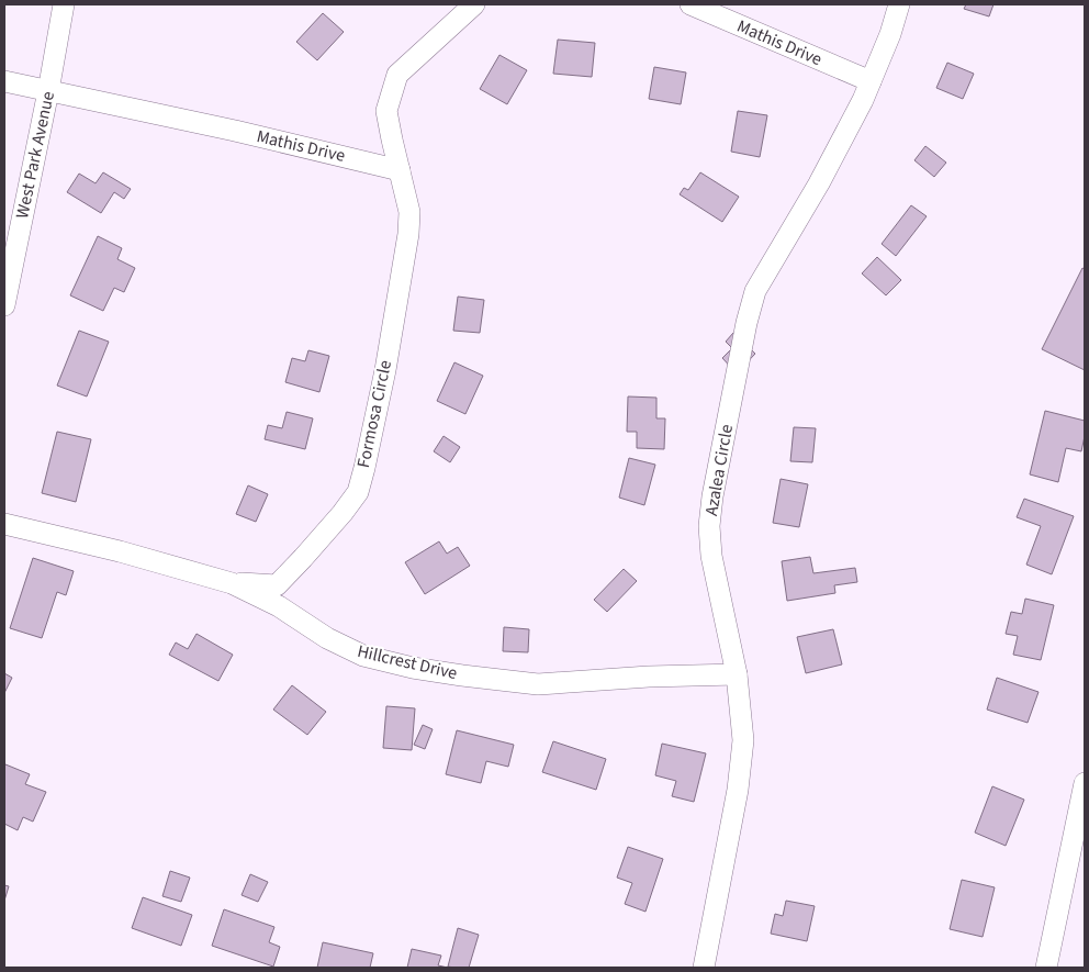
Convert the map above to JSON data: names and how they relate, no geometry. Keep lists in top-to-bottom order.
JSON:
{
  "streets": {
    "street": [
      "Mathis Drive",
      "West Park Avenue",
      "Formosa Circle",
      "Azalea Circle",
      "Hillcrest Drive"
    ]
  },
  "crossings": [
    ["Mathis Drive", "West Park Avenue"],
    ["Mathis Drive", "Formosa Circle"],
    ["Mathis Drive", "Azalea Circle"],
    ["Formosa Circle", "Hillcrest Drive"],
    ["Azalea Circle", "Hillcrest Drive"]
  ]
}
